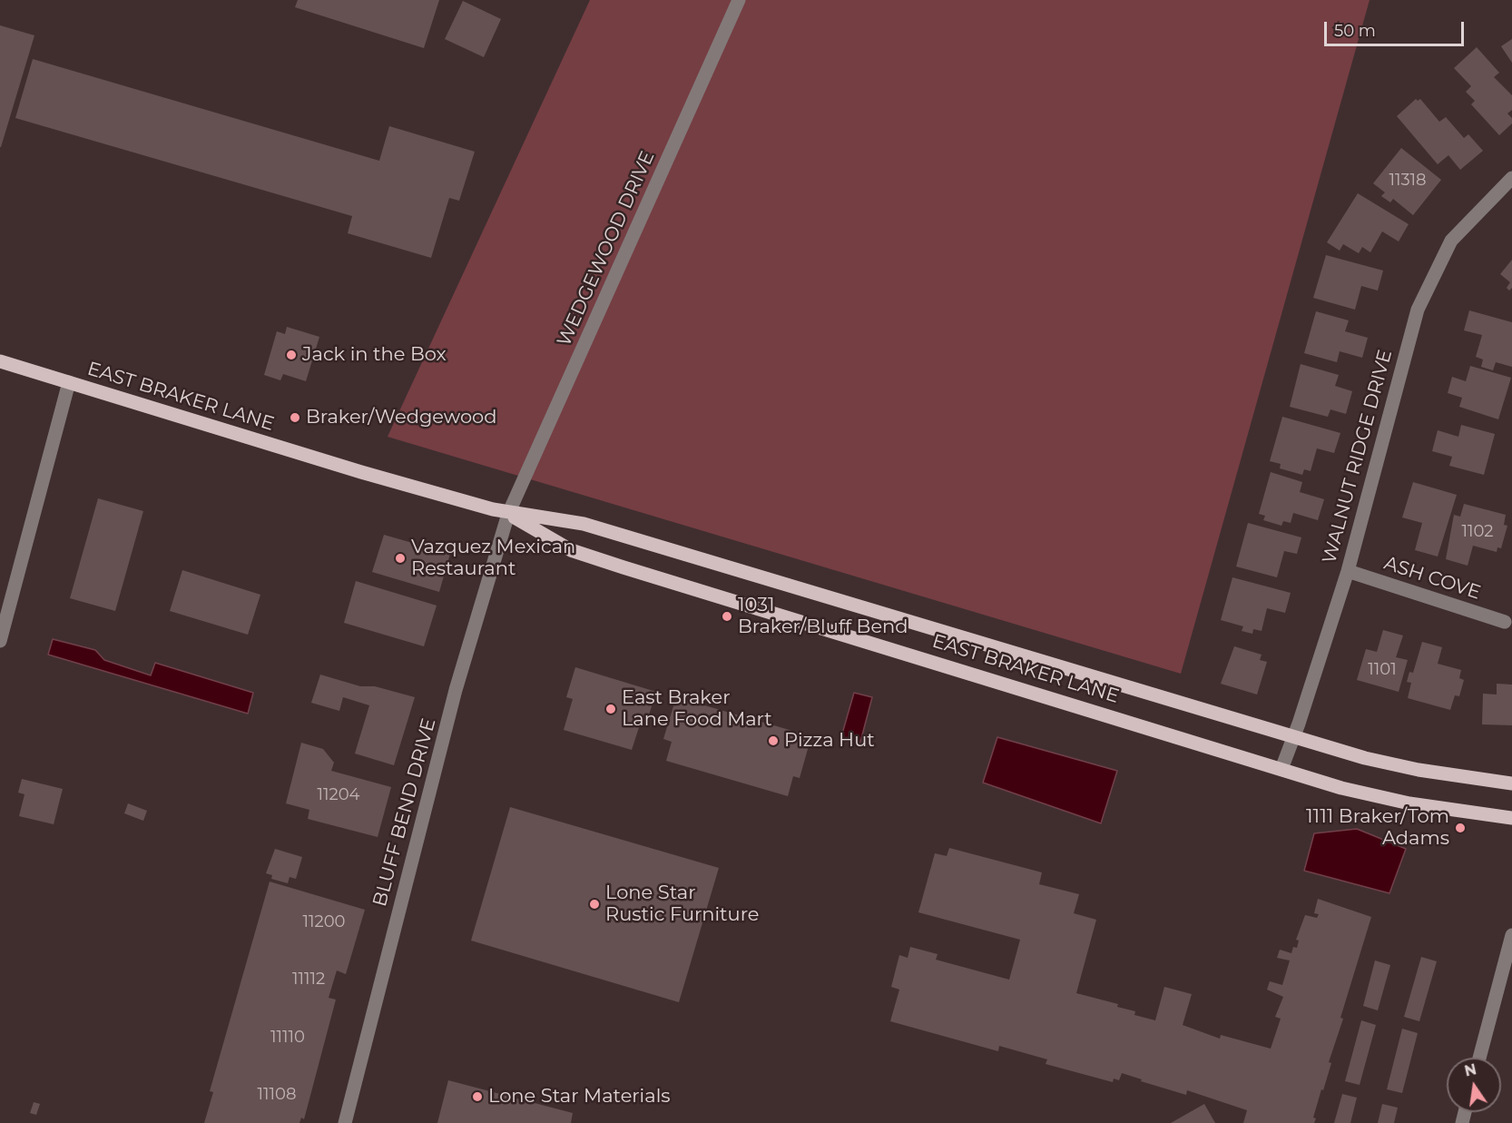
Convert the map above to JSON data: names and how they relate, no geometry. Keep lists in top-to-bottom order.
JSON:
{
  "streets": {
    "main road": ["EAST BRAKER LANE"],
    "street": [
      "WEDGEWOOD DRIVE",
      "WALNUT RIDGE DRIVE",
      "ASH COVE",
      "BLUFF BEND DRIVE"
    ]
  },
  "crossings": [
    ["WEDGEWOOD DRIVE", "EAST BRAKER LANE"],
    ["WEDGEWOOD DRIVE", "BLUFF BEND DRIVE"],
    ["EAST BRAKER LANE", "WALNUT RIDGE DRIVE"],
    ["EAST BRAKER LANE", "BLUFF BEND DRIVE"],
    ["WALNUT RIDGE DRIVE", "ASH COVE"]
  ],
  "places": [
    "Jack in the Box",
    "Braker/Wedgewood",
    "Vazquez Mexican Restaurant",
    "1031 Braker/Bluff Bend",
    "East Braker Lane Food Mart",
    "Pizza Hut",
    "1111 Braker/Tom Adams",
    "Lone Star Rustic Furniture",
    "Lone Star Materials"
  ],
  "house_numbers": [
    "11318",
    "1102",
    "1101",
    "11204",
    "11200",
    "11112",
    "11110",
    "11108"
  ],
  "scale_bar": "50 m",
  "north": "top"
}
